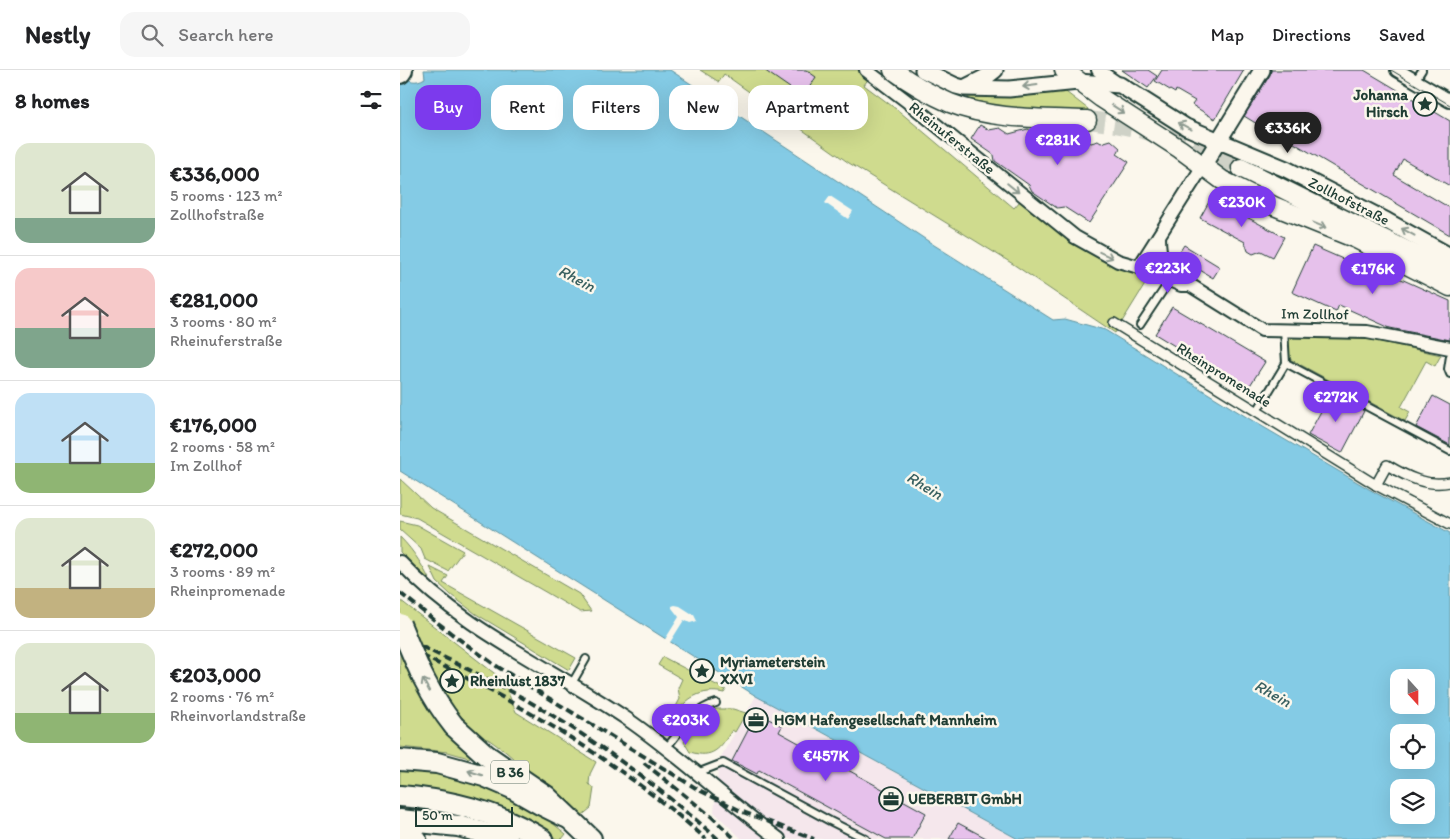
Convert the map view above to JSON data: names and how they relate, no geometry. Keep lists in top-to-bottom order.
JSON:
{
  "streets": {
    "main road": ["Zollhofstraße", "B 36"],
    "street": ["Rheinuferstraße", "Im Zollhof", "Rheinpromenade"]
  },
  "crossings": [
    ["Rheinuferstraße", "Im Zollhof"]
  ],
  "one_way": ["Rheinuferstraße"],
  "water": ["Rhein"],
  "places": {
    "place": ["Johanna Hirsch", "Myriameterstein XXVI", "Rheinlust 1837"],
    "office": ["HGM Hafengesellschaft Mannheim", "UEBERBIT GmbH"]
  },
  "scale_bar": "50 m",
  "north": "bottom",
  "page": {
    "header": "Nestly",
    "search": "Search here",
    "nav": ["Map", "Directions", "Saved"],
    "heading": "8 homes",
    "chip": [
      "Buy",
      "Rent",
      "Filters",
      "New",
      "Apartment"
    ],
    "price": [
      "€336K",
      "€281K",
      "€230K",
      "€223K",
      "€176K",
      "€272K",
      "€203K",
      "€457K"
    ],
    "list": [
      {
        "name": "€336,000",
        "note": "5 rooms · 123 m² · Zollhofstraße"
      },
      {
        "name": "€281,000",
        "note": "3 rooms · 80 m² · Rheinuferstraße"
      },
      {
        "name": "€176,000",
        "note": "2 rooms · 58 m² · Im Zollhof"
      },
      {
        "name": "€272,000",
        "note": "3 rooms · 89 m² · Rheinpromenade"
      },
      {
        "name": "€203,000",
        "note": "2 rooms · 76 m² · Rheinvorlandstraße"
      }
    ],
    "scale": "50 m"
  }
}
